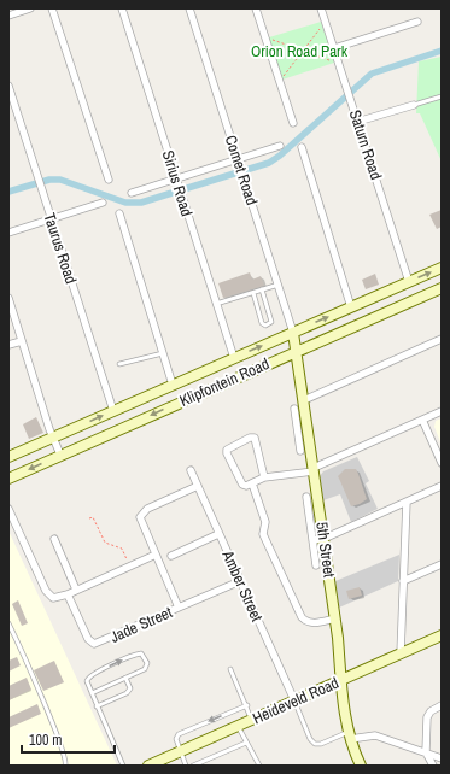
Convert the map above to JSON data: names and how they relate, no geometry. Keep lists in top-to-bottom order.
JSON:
{
  "streets": {
    "main road": ["Klipfontein Road", "5th Street", "Heideveld Road"],
    "street": [
      "Saturn Road",
      "Comet Road",
      "Sirius Road",
      "Taurus Road",
      "Amber Street",
      "Jade Street"
    ]
  },
  "crossings": [
    ["Saturn Road", "Klipfontein Road"],
    ["Comet Road", "Klipfontein Road"],
    ["Comet Road", "5th Street"],
    ["Sirius Road", "Klipfontein Road"],
    ["Taurus Road", "Klipfontein Road"],
    ["Klipfontein Road", "5th Street"],
    ["5th Street", "Heideveld Road"],
    ["Amber Street", "Jade Street"],
    ["Amber Street", "Heideveld Road"]
  ],
  "parks": ["Orion Road Park"],
  "scale_bar": "100 m"
}
